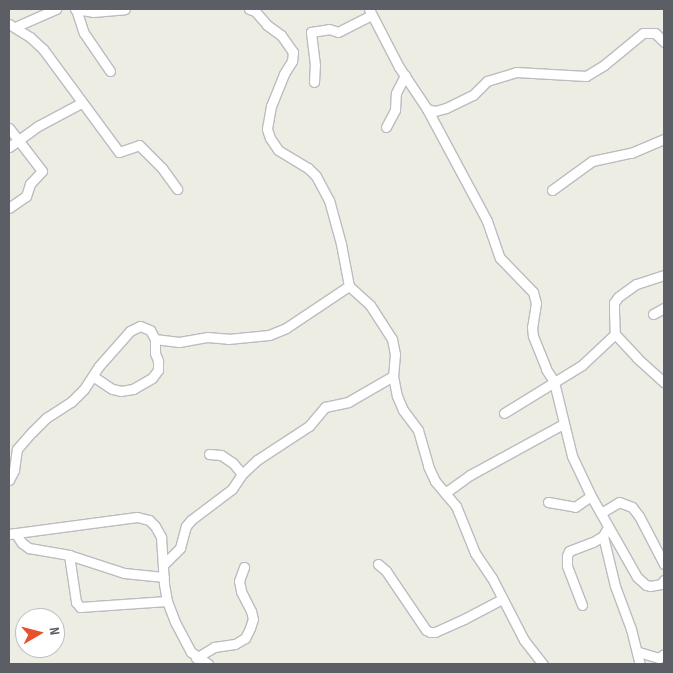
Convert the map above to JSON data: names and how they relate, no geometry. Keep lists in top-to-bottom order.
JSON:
{
  "north": "right"
}
